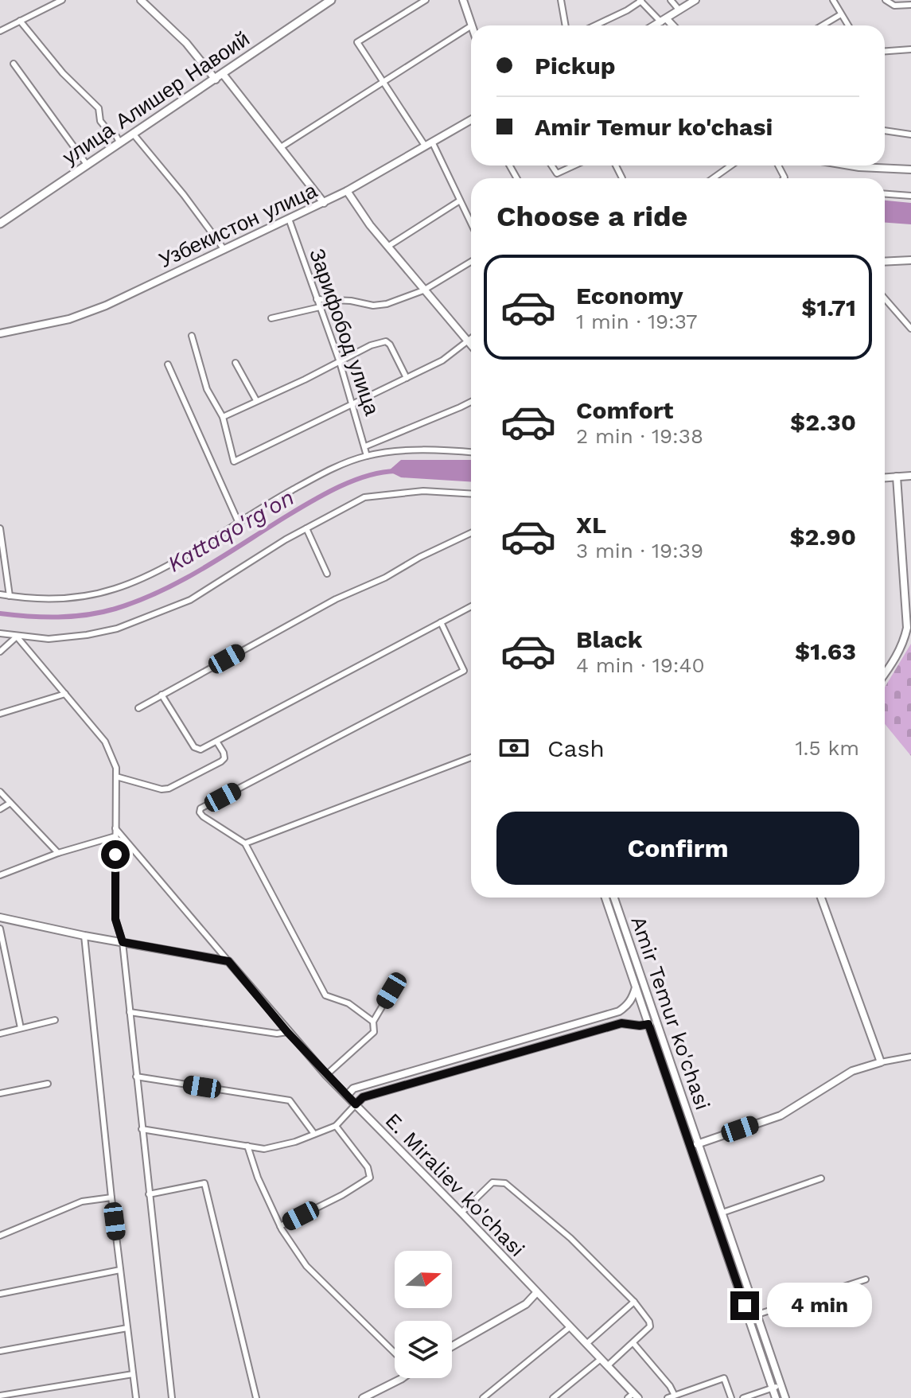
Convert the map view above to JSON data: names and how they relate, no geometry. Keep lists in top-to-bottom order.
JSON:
{
  "streets": {
    "main road": ["улица Алишер Навоий"],
    "street": [
      "Узбекистон улица",
      "Зарифобод улица",
      "Amir Temur ko'chasi",
      "E. Miraliev ko'chasi"
    ]
  },
  "crossings": [
    ["Узбекистон улица", "Зарифобод улица"]
  ],
  "water": ["Kattaqo'rg'on"],
  "north": "right",
  "page": {
    "banner": ["Pickup", "Amir Temur ko'chasi"],
    "heading": "Choose a ride",
    "list": [
      {
        "name": "Economy",
        "note": "1 min · 19:37",
        "value": "$1.71"
      },
      {
        "name": "Comfort",
        "note": "2 min · 19:38",
        "value": "$2.30"
      },
      {
        "name": "XL",
        "note": "3 min · 19:39",
        "value": "$2.90"
      },
      {
        "name": "Black",
        "note": "4 min · 19:40",
        "value": "$1.63"
      }
    ],
    "pay": ["Cash", "1.5 km"],
    "buttons": "Confirm",
    "bubble": "4 min"
  }
}
